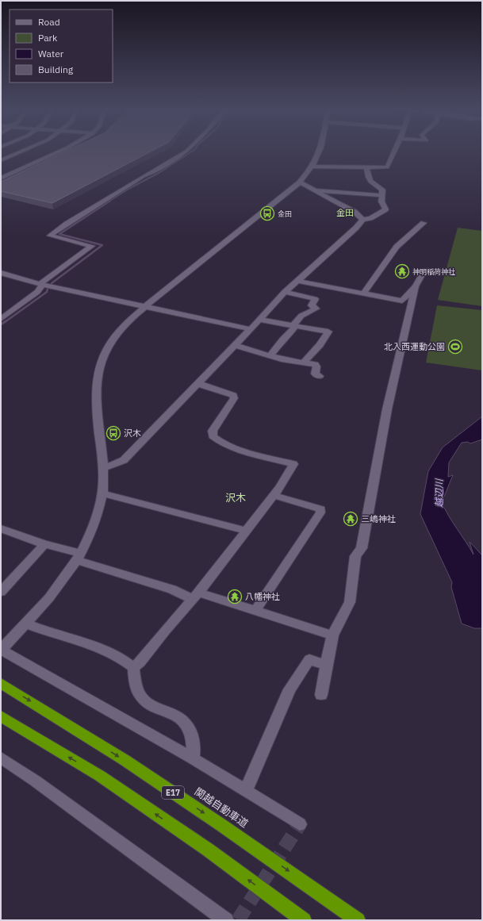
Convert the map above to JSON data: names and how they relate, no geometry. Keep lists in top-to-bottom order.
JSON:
{
  "streets": {
    "highway": ["E17", "関越自動車道"]
  },
  "districts": ["金田", "沢木"],
  "water": ["越辺川"],
  "places": {
    "bus stop": ["金田", "沢木"],
    "temple": ["神明稲荷神社", "三嶋神社", "八幡神社"],
    "sports": ["北入西運動公園"]
  },
  "legend": [
    "Road",
    "Park",
    "Water",
    "Building"
  ]
}
